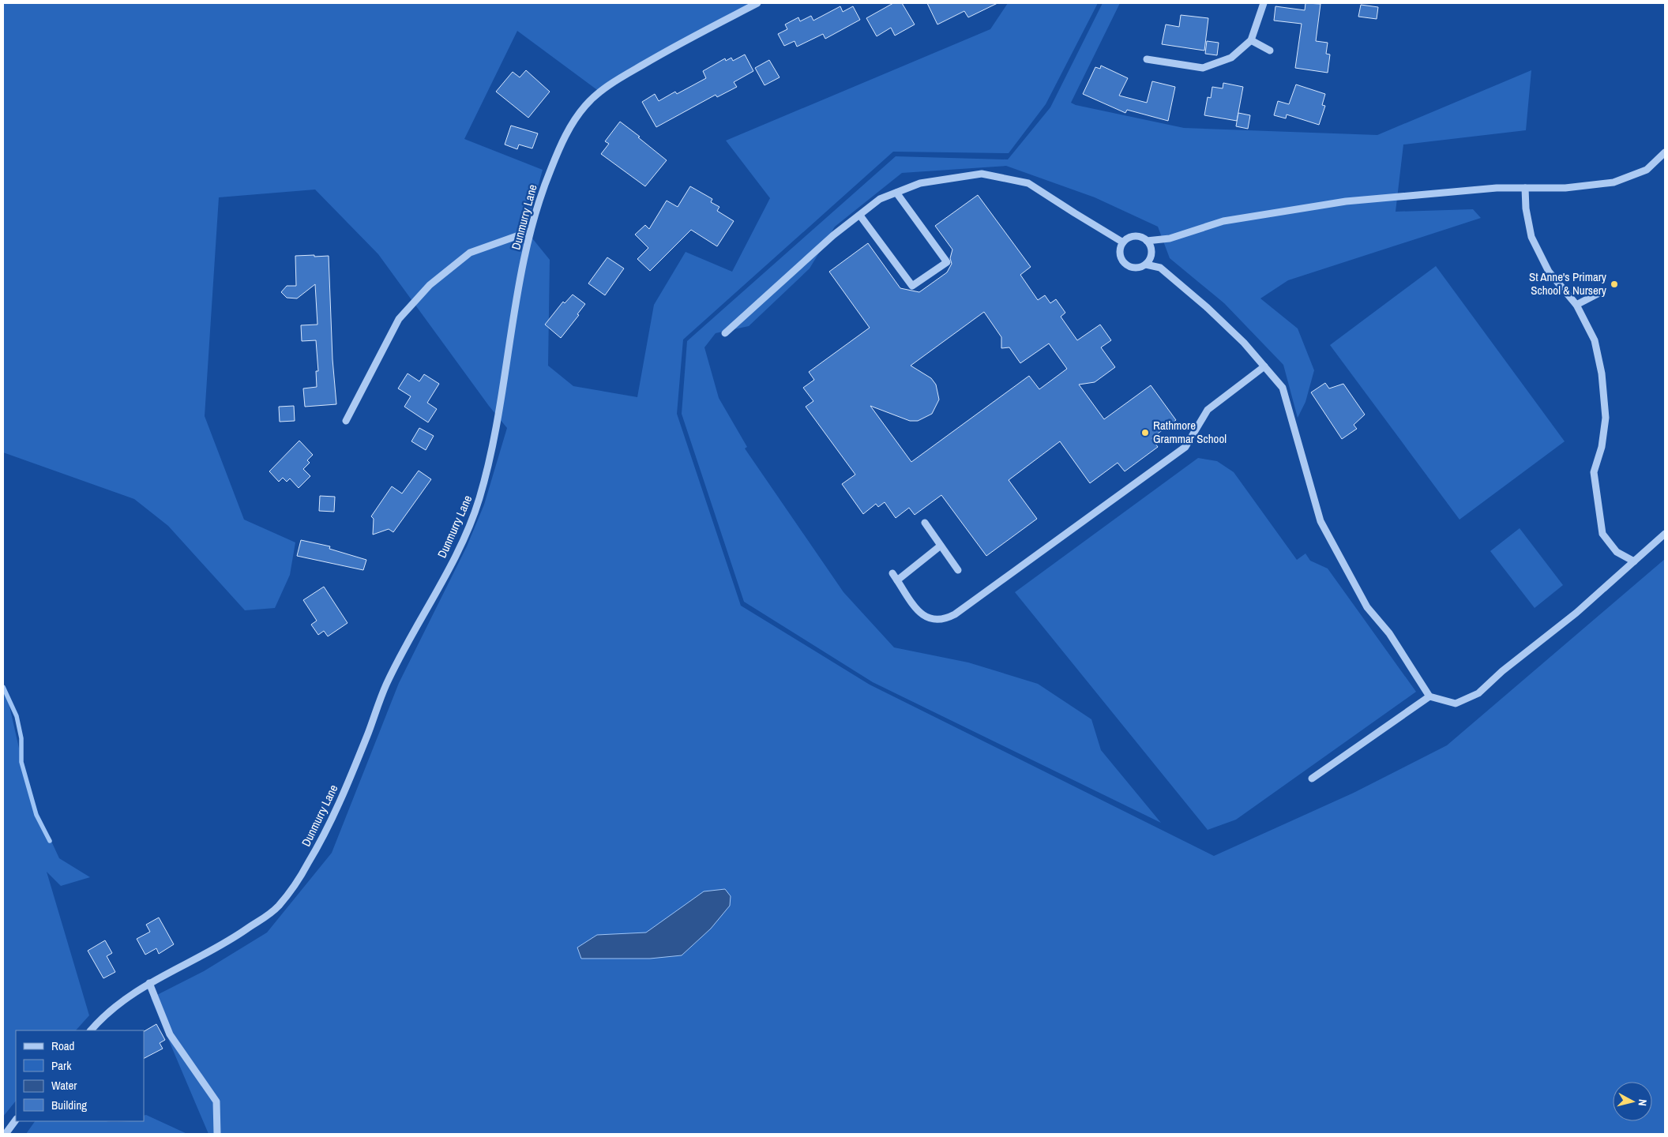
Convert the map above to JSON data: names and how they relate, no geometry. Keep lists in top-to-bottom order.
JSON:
{
  "streets": {
    "street": ["Dunmurry Lane"]
  },
  "places": ["St Anne's Primary School & Nursery", "Rathmore Grammar School"],
  "legend": [
    "Road",
    "Park",
    "Water",
    "Building"
  ],
  "north": "right"
}
